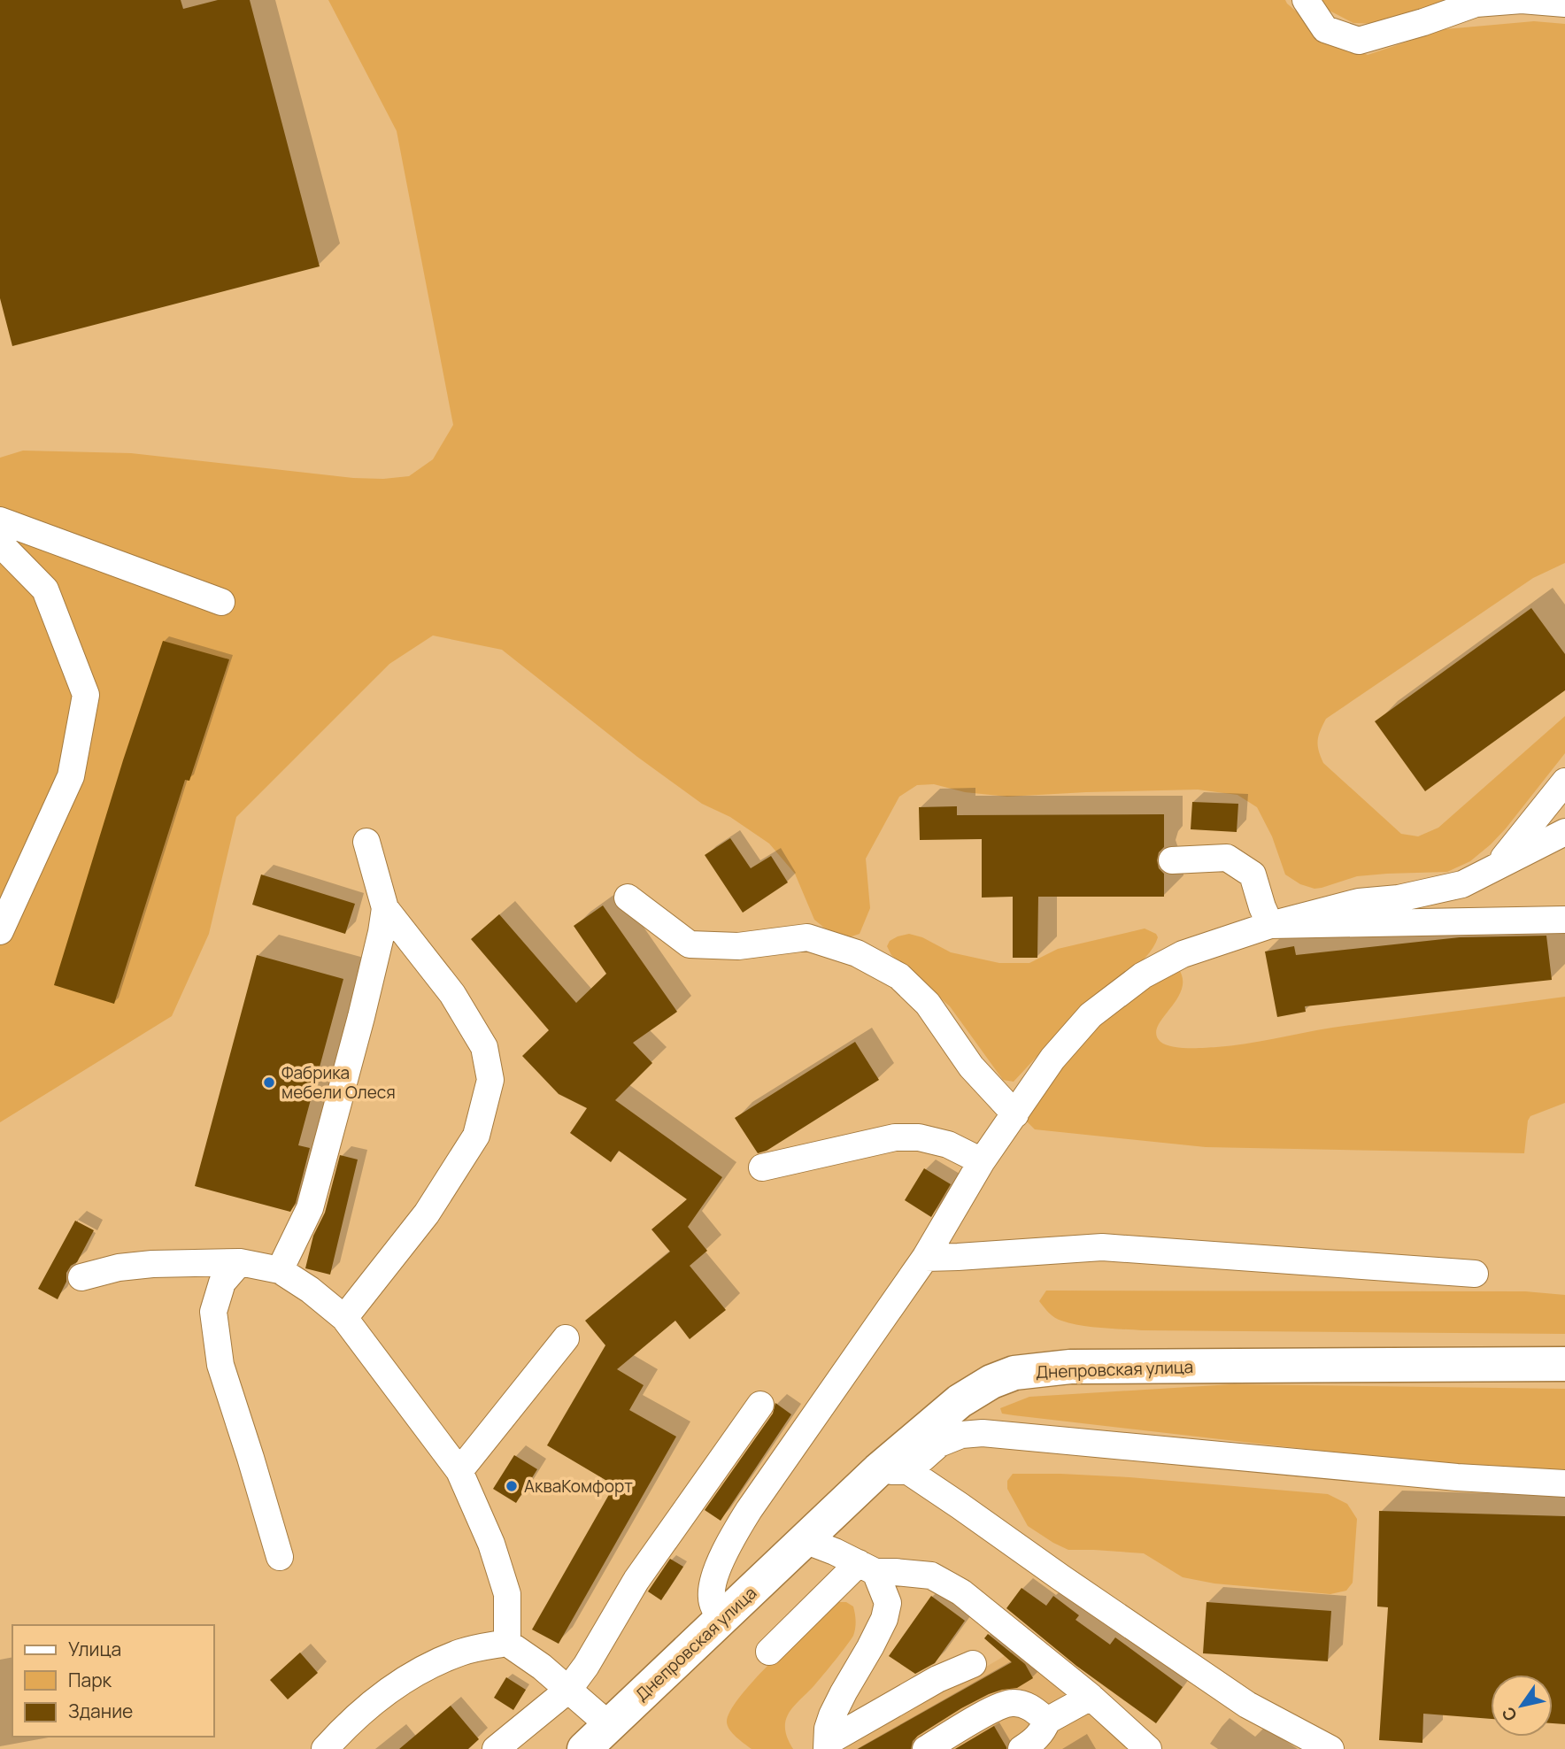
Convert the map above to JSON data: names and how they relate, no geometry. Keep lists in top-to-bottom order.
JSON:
{
  "streets": {
    "main road": ["Днепровская улица"]
  },
  "places": ["Фабрика мебели Олеся", "АкваКомфорт"],
  "legend": ["Улица", "Парк", "Здание"],
  "north": "bottom left"
}
